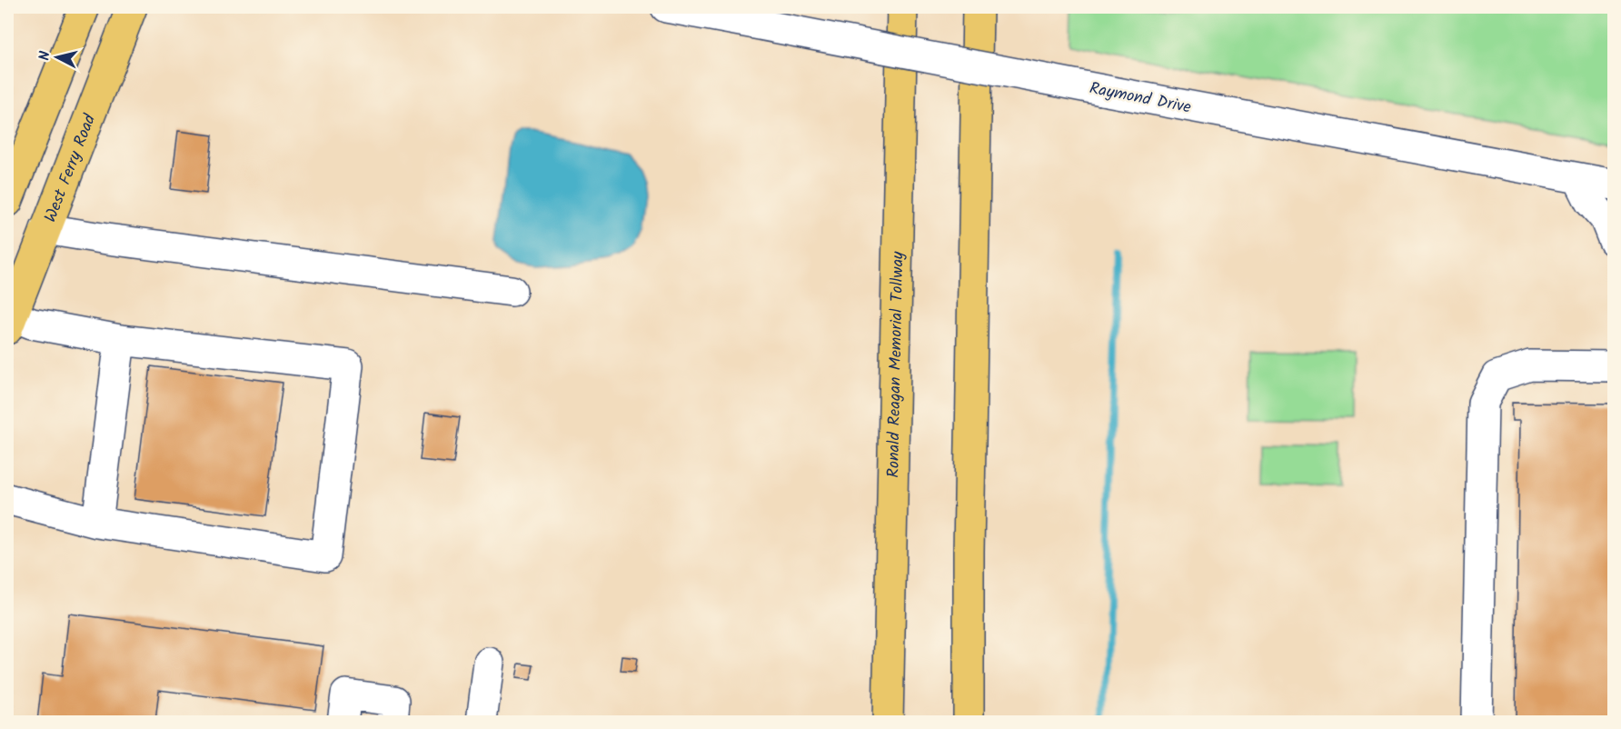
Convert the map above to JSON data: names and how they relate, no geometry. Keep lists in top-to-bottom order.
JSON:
{
  "streets": {
    "main road": ["West Ferry Road", "Ronald Reagan Memorial Tollway"],
    "street": ["Raymond Drive"]
  },
  "north": "left"
}
